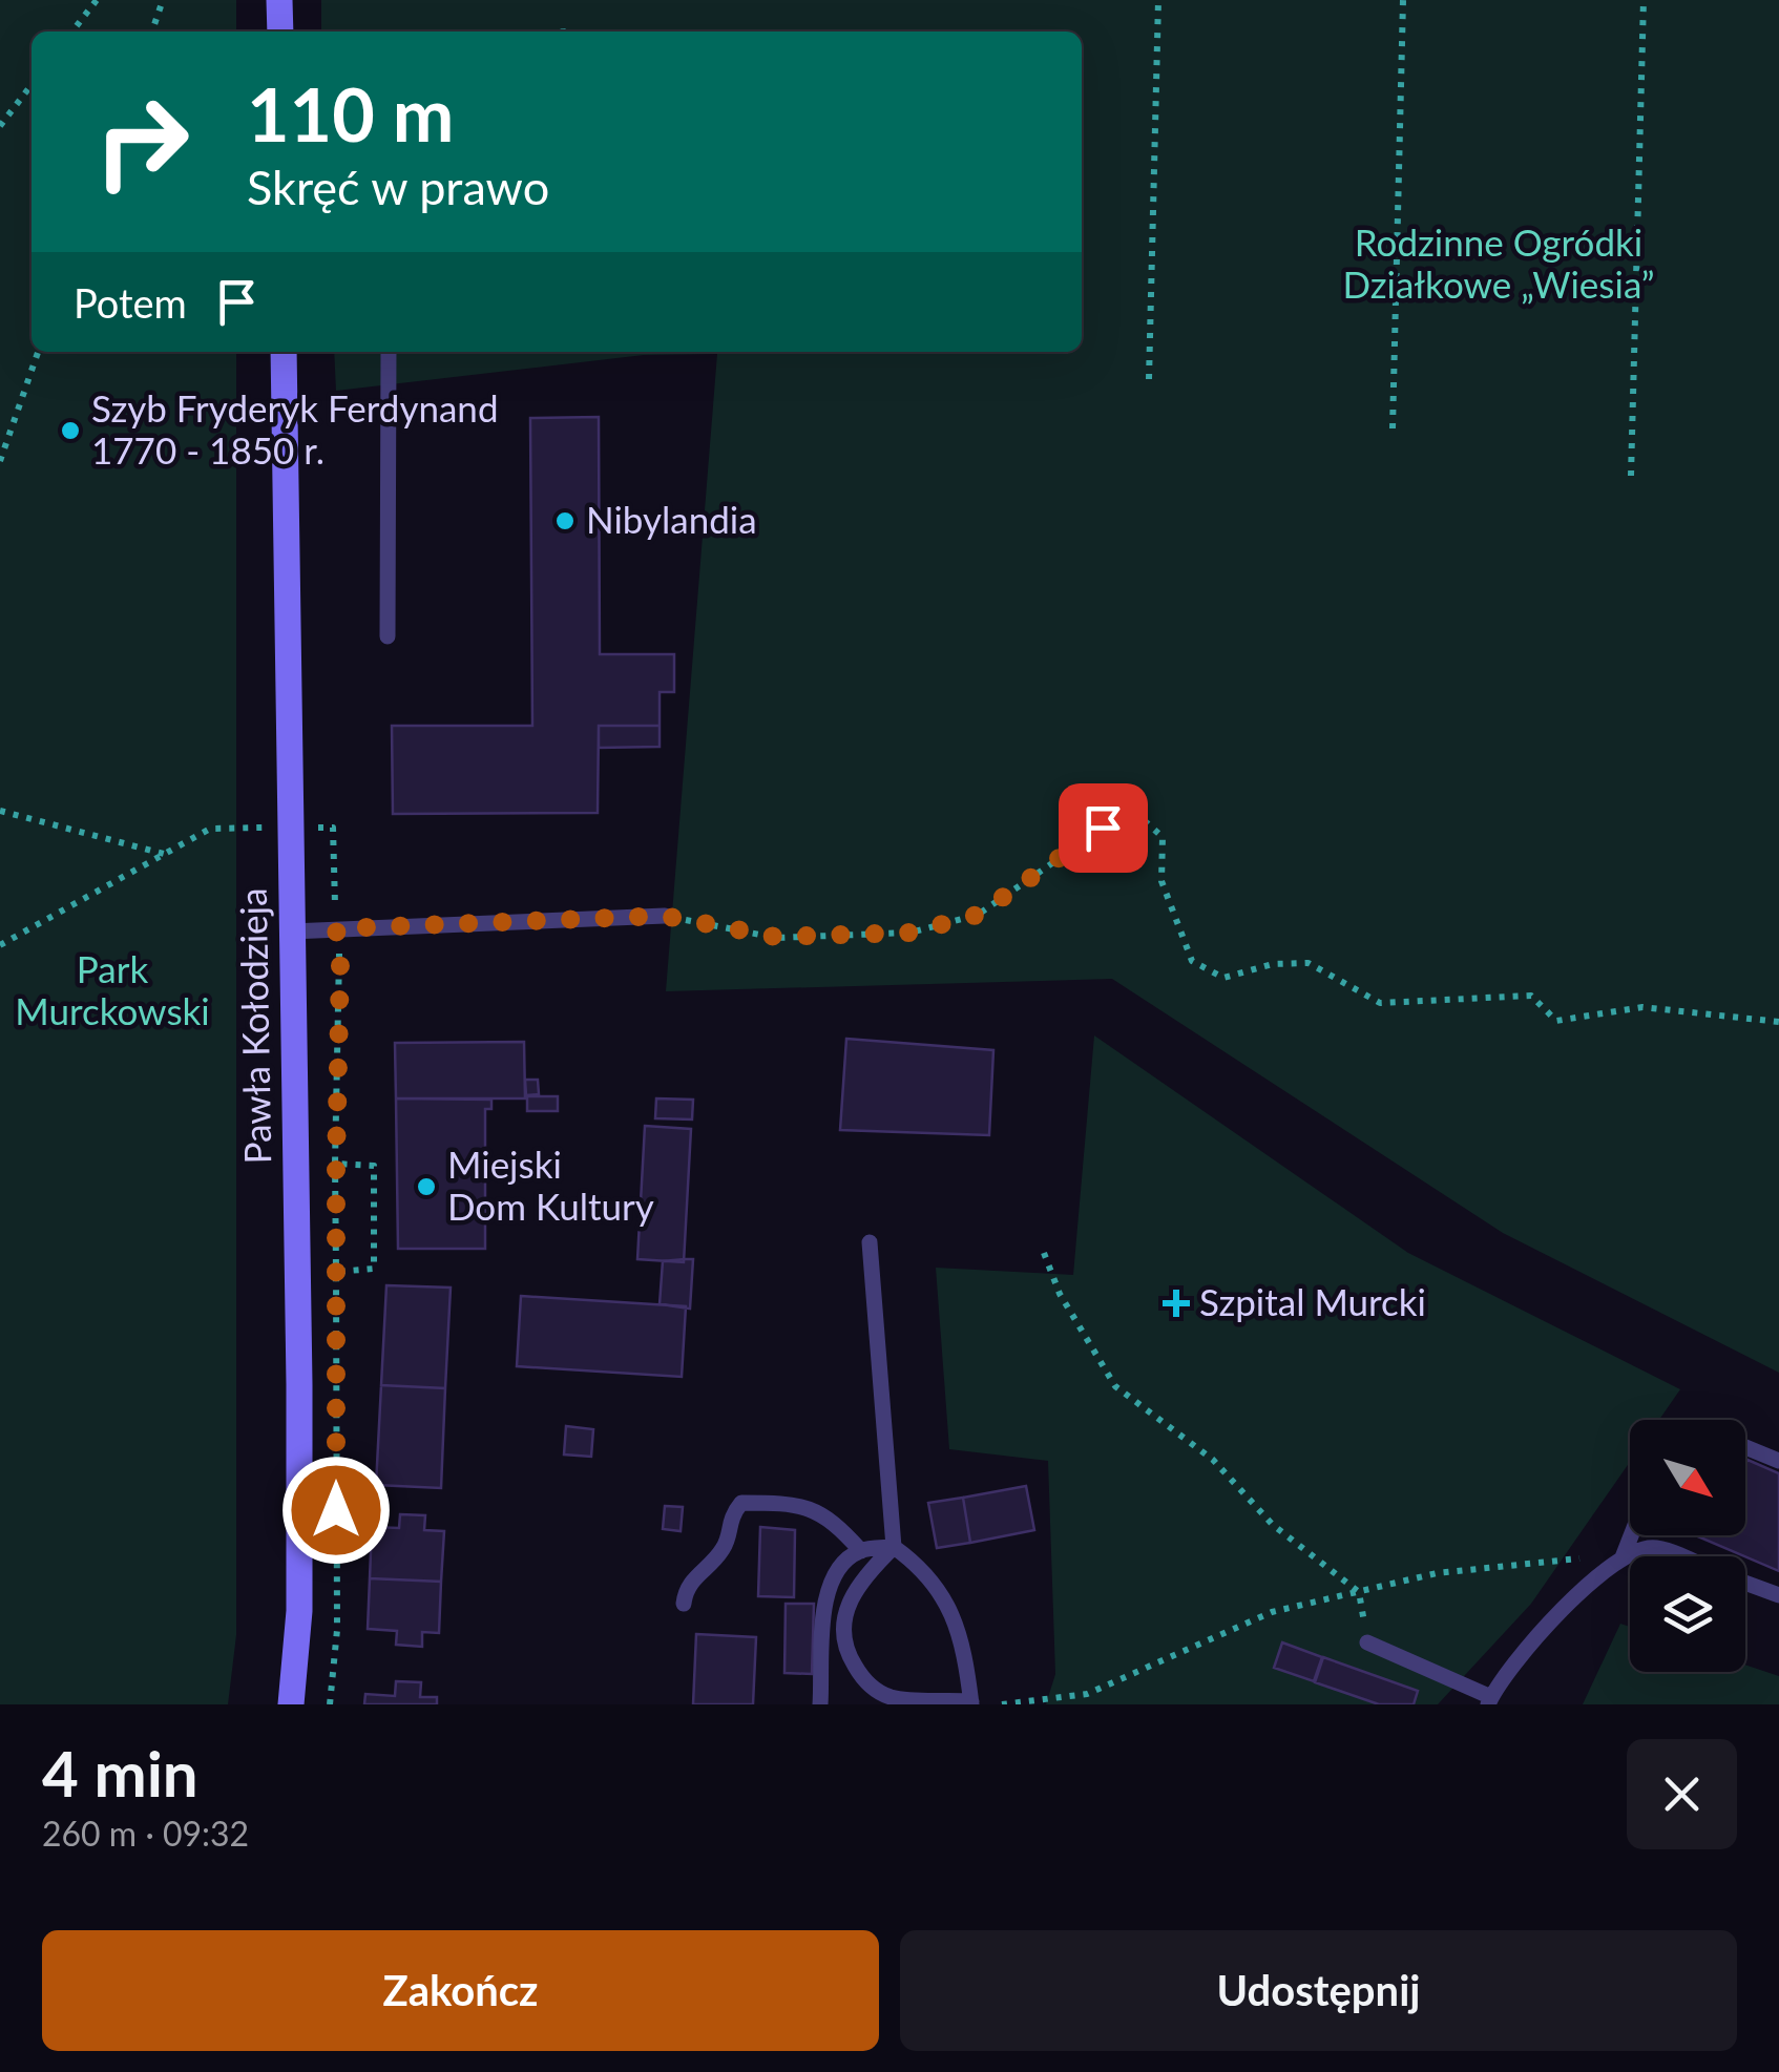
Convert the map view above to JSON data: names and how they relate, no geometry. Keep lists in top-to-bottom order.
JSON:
{
  "streets": {
    "street": ["Pawła Kołodzieja"]
  },
  "parks": ["Rodzinne Ogródki Działkowe „Wiesia”", "Park Murckowski"],
  "places": {
    "other": ["Szyb Fryderyk Ferdynand 1770 - 1850 r.", "Nibylandia", "Miejski Dom Kultury"],
    "health": ["Szpital Murcki"]
  },
  "north": "bottom right",
  "page": {
    "turn": ["110 m", "Skręć w prawo"],
    "then": "Potem",
    "heading": ["4 min", "260 m · 09:32"],
    "buttons": ["Zakończ", "Udostępnij"]
  }
}
